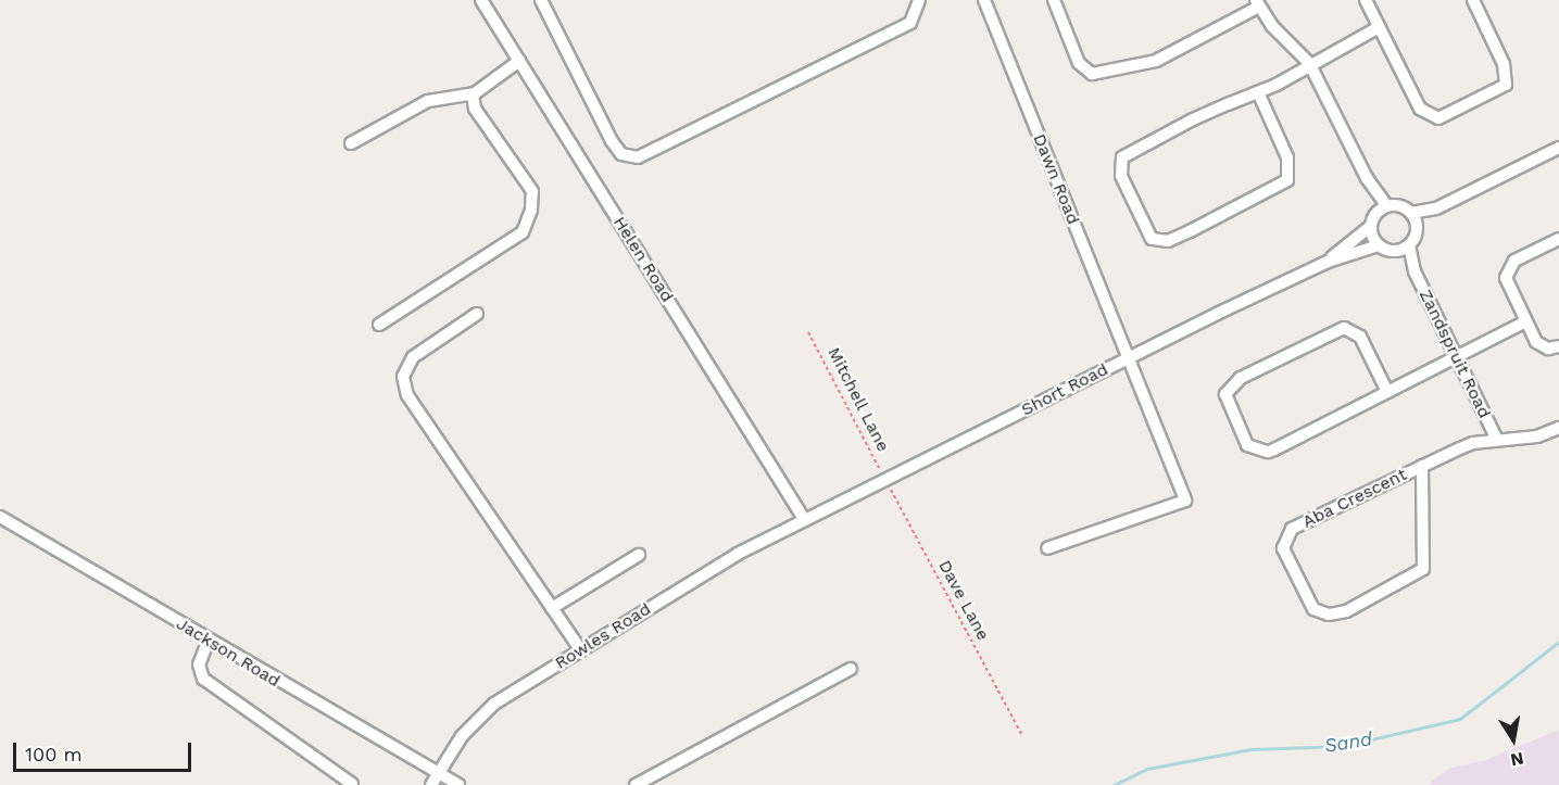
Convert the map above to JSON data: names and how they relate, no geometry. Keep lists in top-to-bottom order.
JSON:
{
  "streets": {
    "street": [
      "Dawn Road",
      "Helen Road",
      "Zandspruit Road",
      "Short Road",
      "Aba Crescent",
      "Rowles Road",
      "Jackson Road"
    ],
    "path": ["Mitchell Lane", "Dave Lane"]
  },
  "crossings": [
    ["Dawn Road", "Short Road"],
    ["Helen Road", "Short Road"],
    ["Helen Road", "Rowles Road"],
    ["Zandspruit Road", "Short Road"],
    ["Zandspruit Road", "Aba Crescent"],
    ["Short Road", "Mitchell Lane"],
    ["Short Road", "Dave Lane"],
    ["Short Road", "Rowles Road"],
    ["Mitchell Lane", "Dave Lane"],
    ["Rowles Road", "Jackson Road"]
  ],
  "water": ["Sand"],
  "scale_bar": "100 m",
  "north": "bottom"
}
